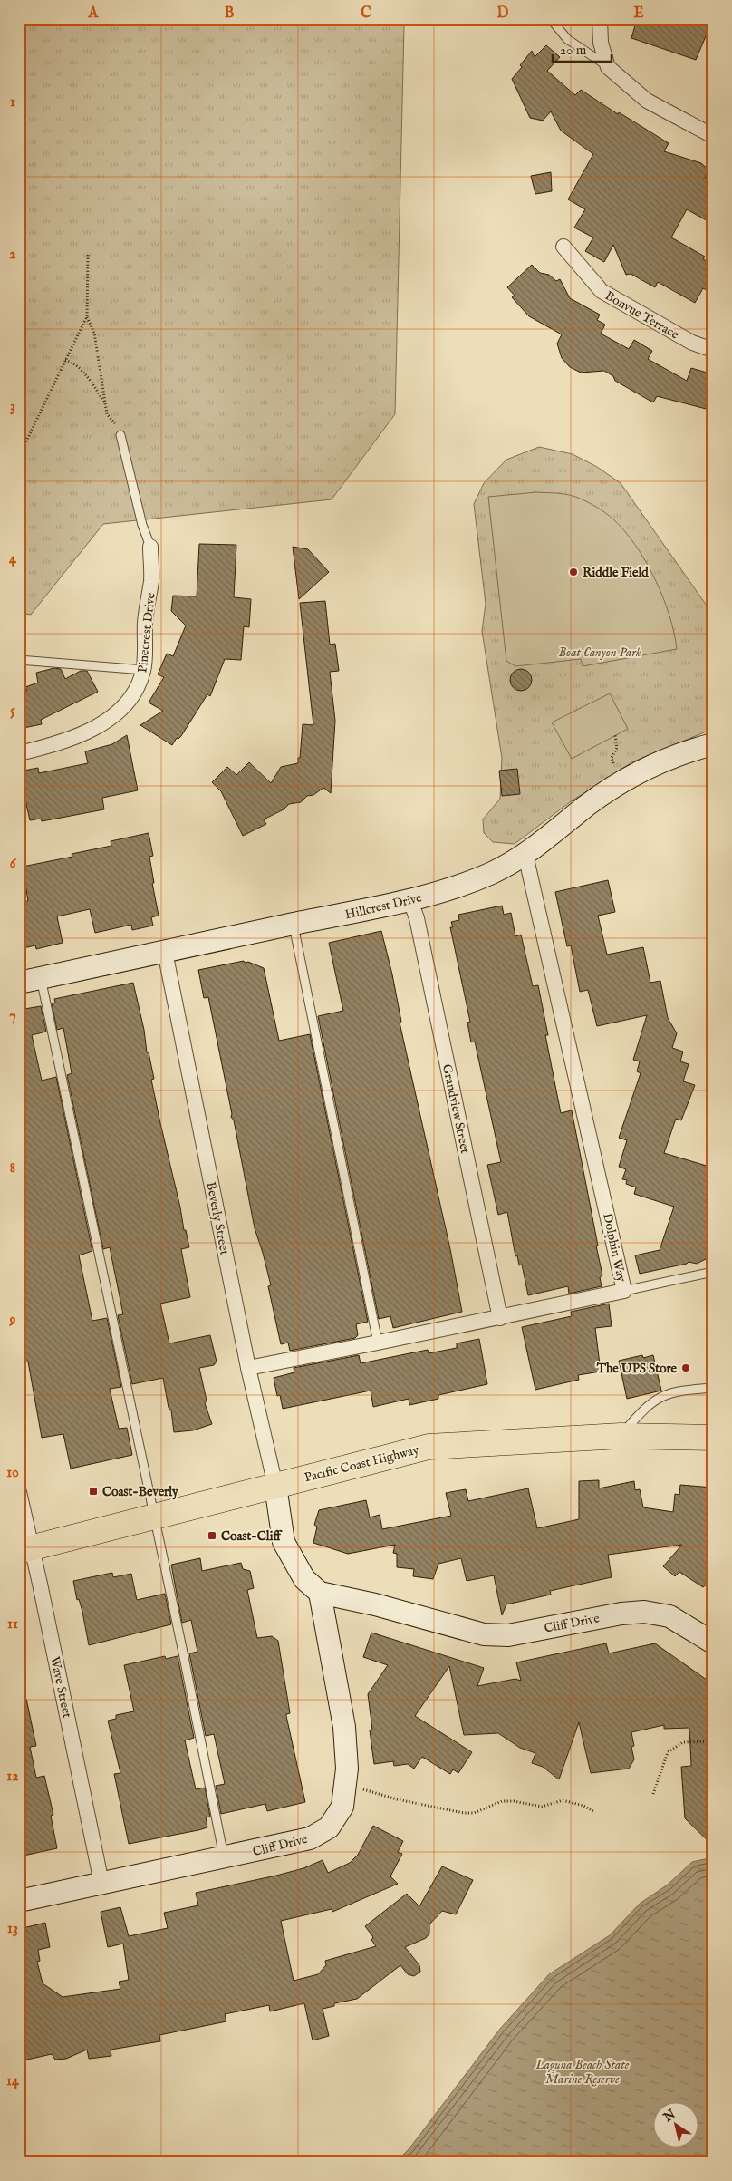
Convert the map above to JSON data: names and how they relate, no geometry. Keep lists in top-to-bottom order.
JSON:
{
  "streets": {
    "highway": ["Pacific Coast Highway"],
    "street": [
      "Bonvue Terrace",
      "Pinecrest Drive",
      "Hillcrest Drive",
      "Grandview Street",
      "Beverly Street",
      "Dolphin Way",
      "Cliff Drive",
      "Wave Street"
    ]
  },
  "crossings": [
    ["Hillcrest Drive", "Grandview Street"],
    ["Hillcrest Drive", "Beverly Street"],
    ["Hillcrest Drive", "Dolphin Way"],
    ["Grandview Street", "Dolphin Way"],
    ["Beverly Street", "Dolphin Way"],
    ["Beverly Street", "Pacific Coast Highway"],
    ["Pacific Coast Highway", "Wave Street"],
    ["Cliff Drive", "Wave Street"]
  ],
  "parks": ["Boat Canyon Park", "Laguna Beach State Marine Reserve"],
  "places": {
    "other": ["Riddle Field", "The UPS Store"],
    "transit": ["Coast-Beverly", "Coast-Cliff"]
  },
  "scale_bar": "20 m",
  "north": "top left",
  "grid": {
    "columns": [
      "A",
      "B",
      "C",
      "D",
      "E"
    ],
    "rows": [
      "1",
      "2",
      "3",
      "4",
      "5",
      "6",
      "7",
      "8",
      "9",
      "10",
      "11",
      "12",
      "13",
      "14"
    ]
  }
}
